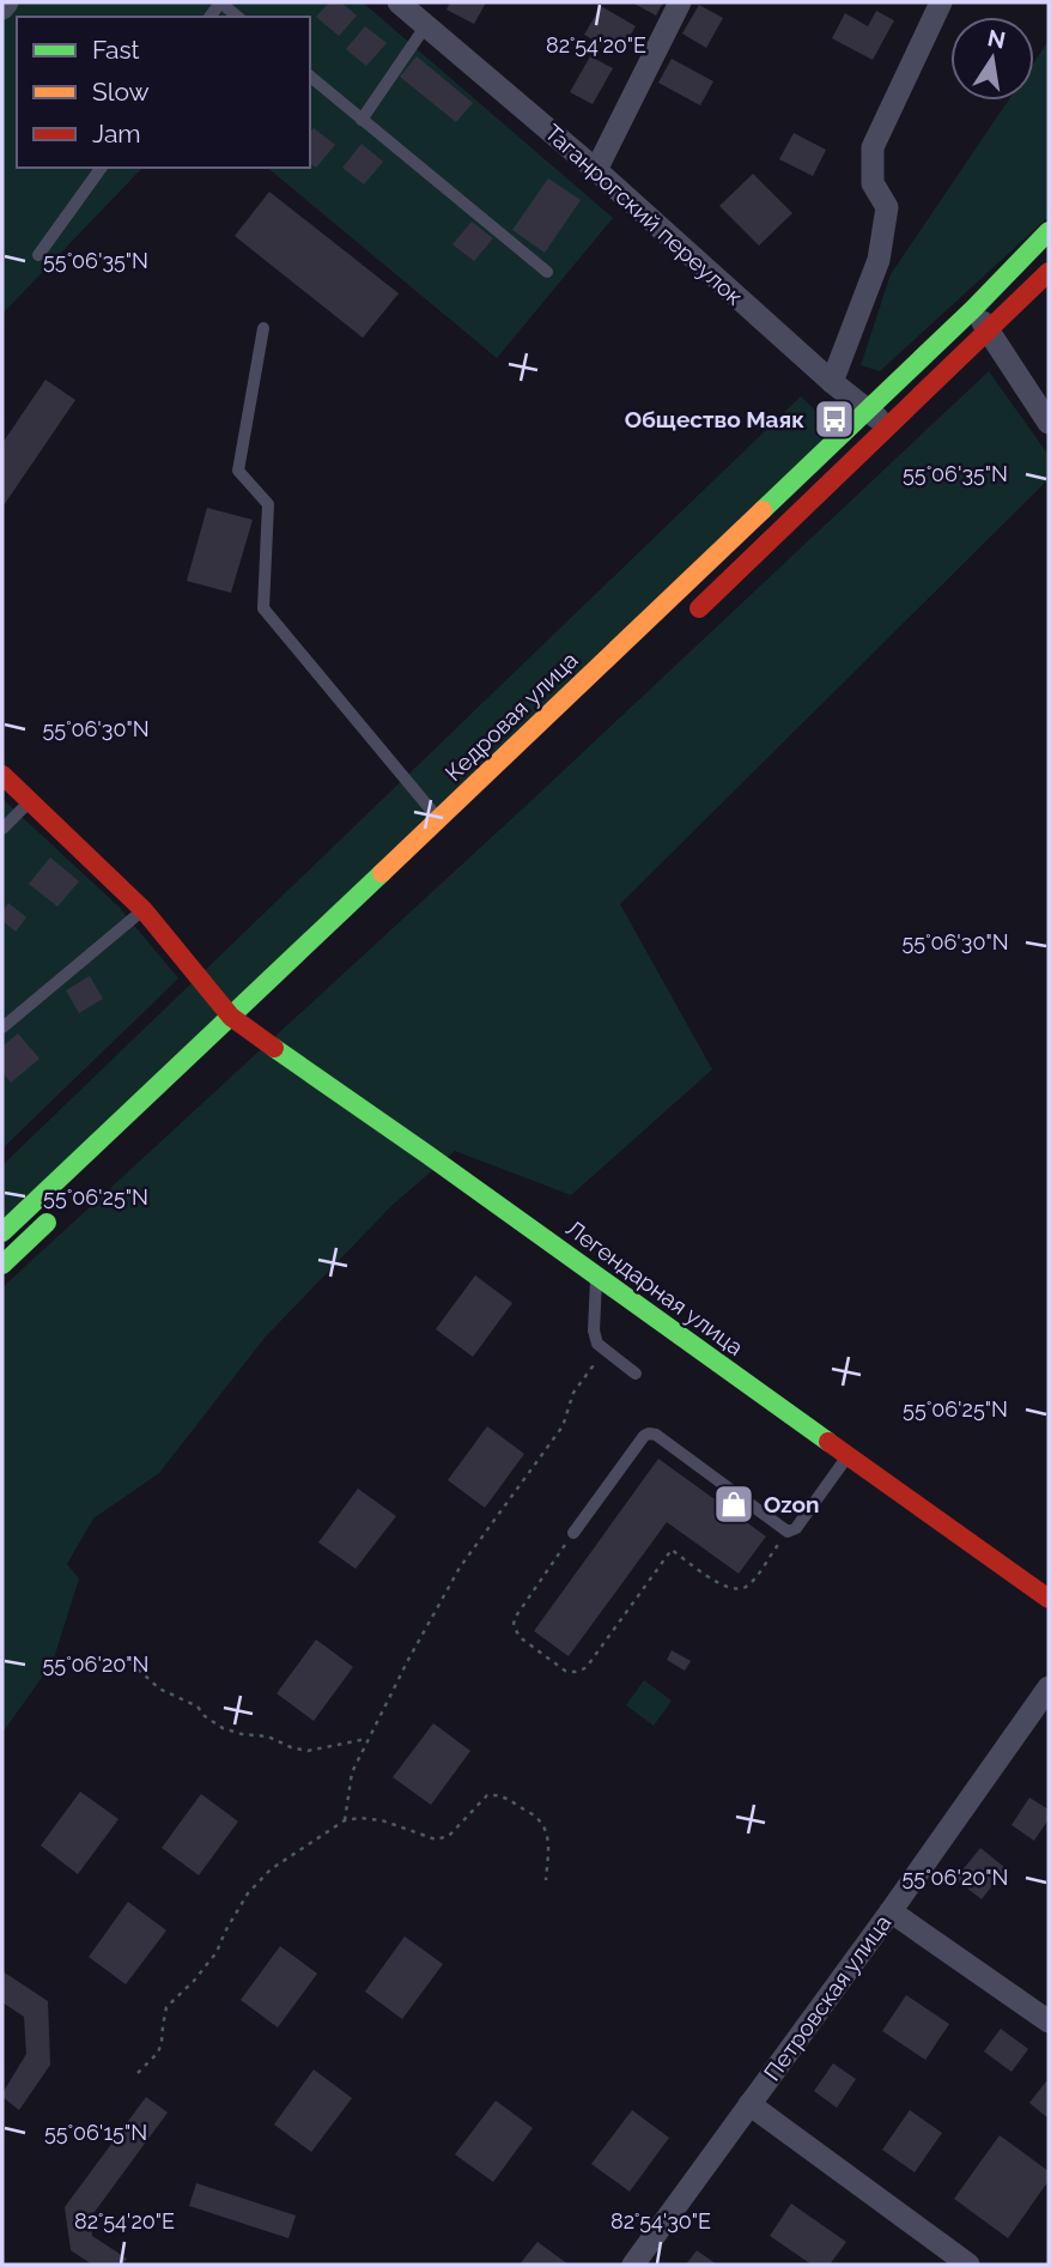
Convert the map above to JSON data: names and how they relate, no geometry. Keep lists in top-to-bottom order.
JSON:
{
  "streets": {
    "main road": ["Кедровая улица", "Легендарная улица"],
    "street": ["Таганрогский переулок", "Петровская улица"]
  },
  "crossings": [
    ["Таганрогский переулок", "Кедровая улица"],
    ["Кедровая улица", "Легендарная улица"]
  ],
  "places": {
    "bus stop": ["Общество Маяк"],
    "shop": ["Ozon"]
  },
  "legend": ["Fast", "Slow", "Jam"],
  "north": "top",
  "coordinates": [
    "82°54'20\"E",
    "55°06'35\"N",
    "55°06'30\"N",
    "55°06'25\"N",
    "55°06'20\"N",
    "55°06'15\"N",
    "82°54'30\"E"
  ]
}
